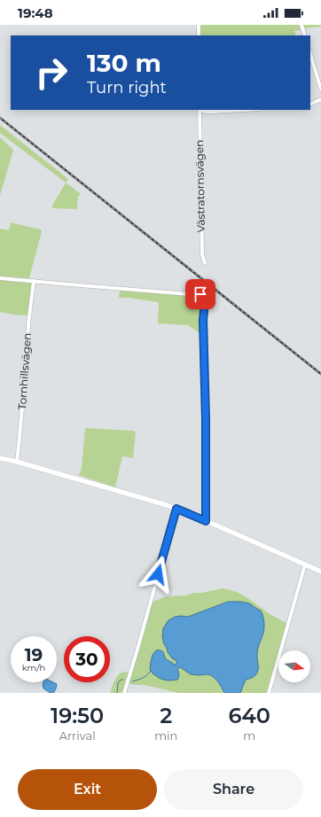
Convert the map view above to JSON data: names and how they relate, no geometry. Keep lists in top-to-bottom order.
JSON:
{
  "streets": {
    "street": ["Västratornsvägen", "Tornhillsvägen"]
  },
  "north": "right",
  "page": {
    "status": "19:48",
    "turn": ["130 m", "Turn right"],
    "speed": "19 km/h",
    "limit": "30",
    "eta": [
      "19:50",
      "Arrival",
      "2",
      "min",
      "640",
      "m"
    ],
    "buttons": ["Exit", "Share"]
  }
}
